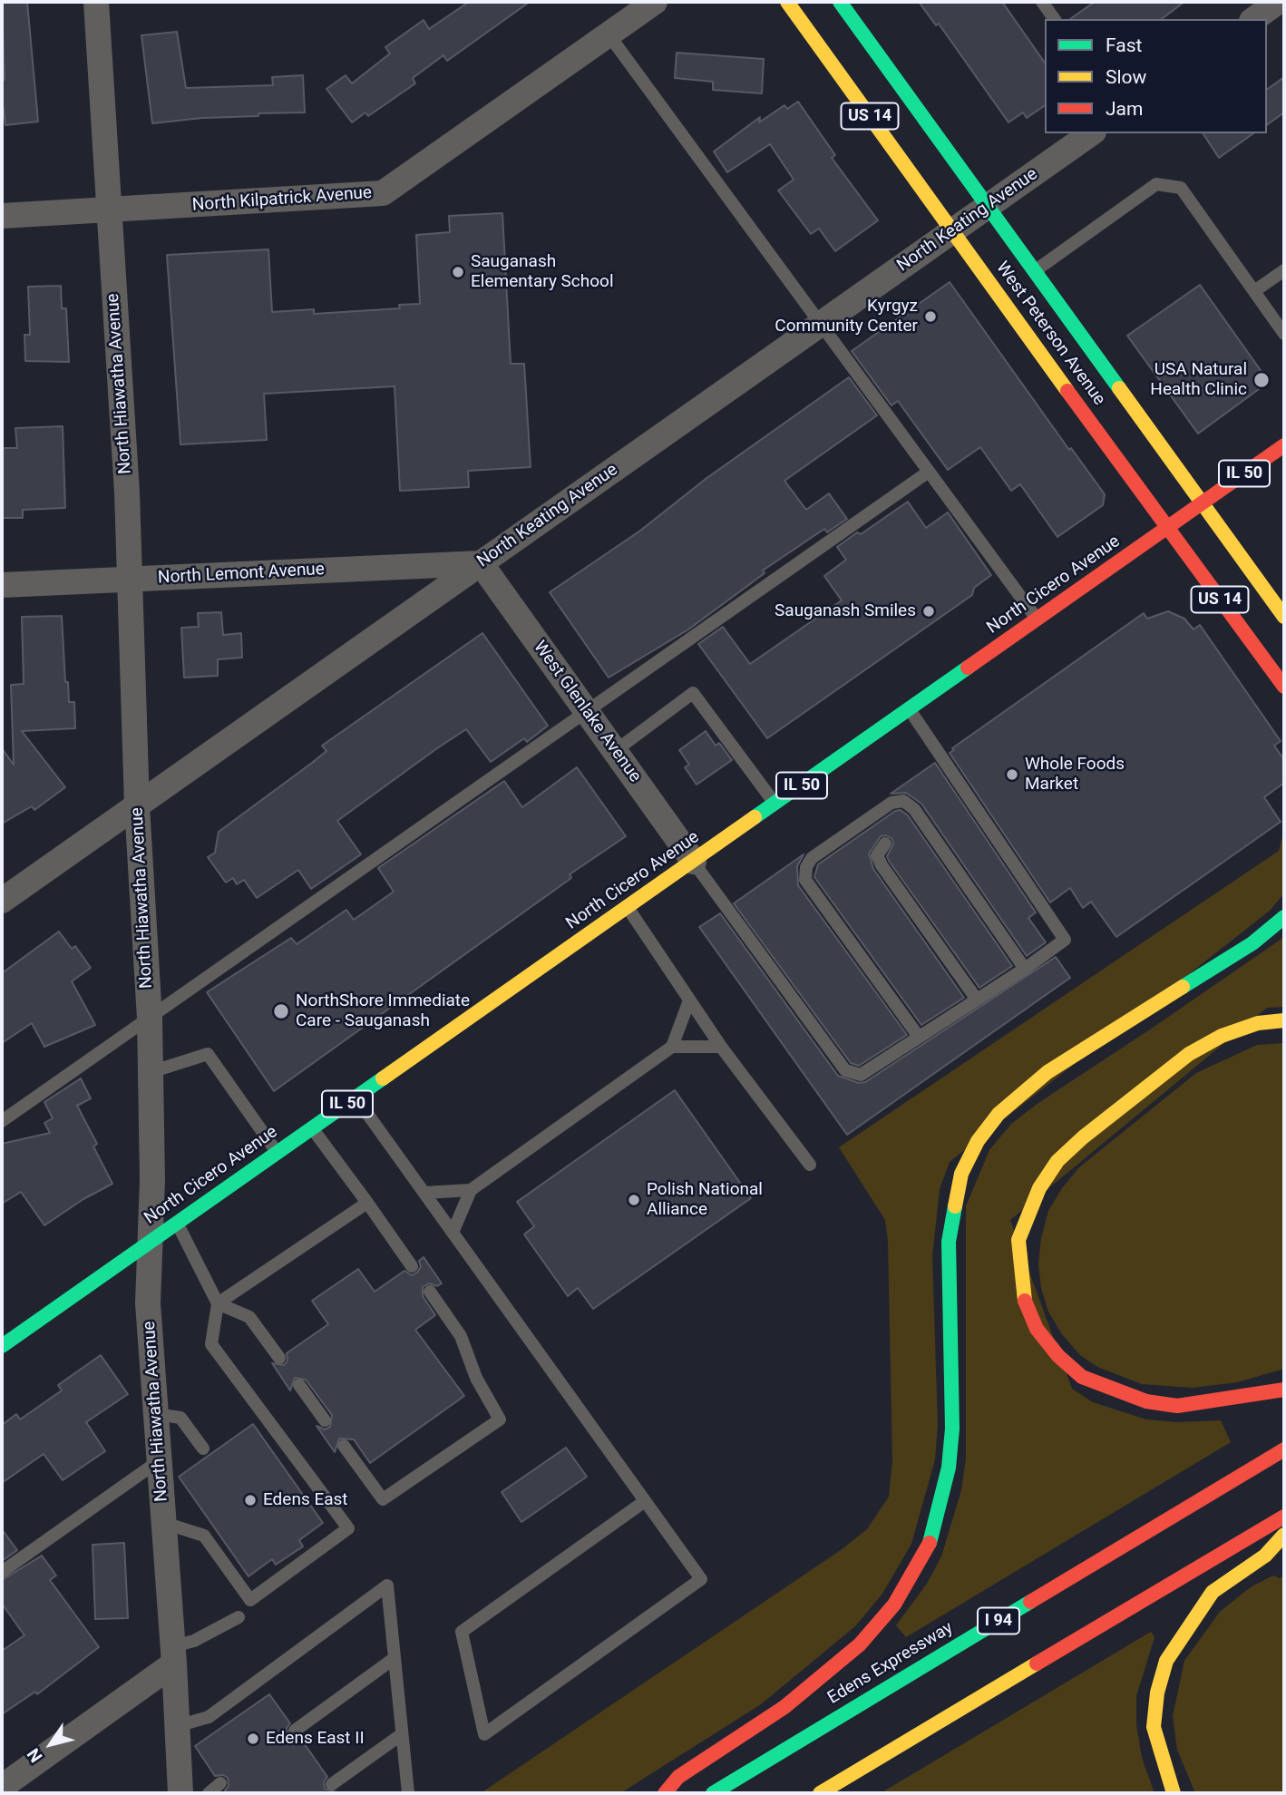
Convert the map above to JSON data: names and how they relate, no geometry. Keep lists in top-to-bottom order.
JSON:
{
  "streets": {
    "main road": [
      "US 14",
      "West Peterson Avenue",
      "IL 50",
      "North Cicero Avenue",
      "I 94",
      "Edens Expressway"
    ],
    "street": [
      "North Kilpatrick Avenue",
      "North Keating Avenue",
      "North Hiawatha Avenue",
      "North Lemont Avenue",
      "West Glenlake Avenue"
    ]
  },
  "crossings": [
    ["North Kilpatrick Avenue", "North Hiawatha Avenue"],
    ["North Keating Avenue", "West Peterson Avenue"],
    ["North Keating Avenue", "North Hiawatha Avenue"],
    ["North Keating Avenue", "North Lemont Avenue"],
    ["North Keating Avenue", "West Glenlake Avenue"],
    ["West Peterson Avenue", "North Cicero Avenue"],
    ["North Hiawatha Avenue", "North Lemont Avenue"],
    ["North Hiawatha Avenue", "North Cicero Avenue"],
    ["North Lemont Avenue", "West Glenlake Avenue"],
    ["North Cicero Avenue", "West Glenlake Avenue"]
  ],
  "places": [
    "Sauganash Elementary School",
    "Kyrgyz Community Center",
    "USA Natural Health Clinic",
    "Sauganash Smiles",
    "Whole Foods Market",
    "NorthShore Immediate Care - Sauganash",
    "Polish National Alliance",
    "Edens East",
    "Edens East II"
  ],
  "legend": ["Fast", "Slow", "Jam"],
  "north": "bottom left"
}
